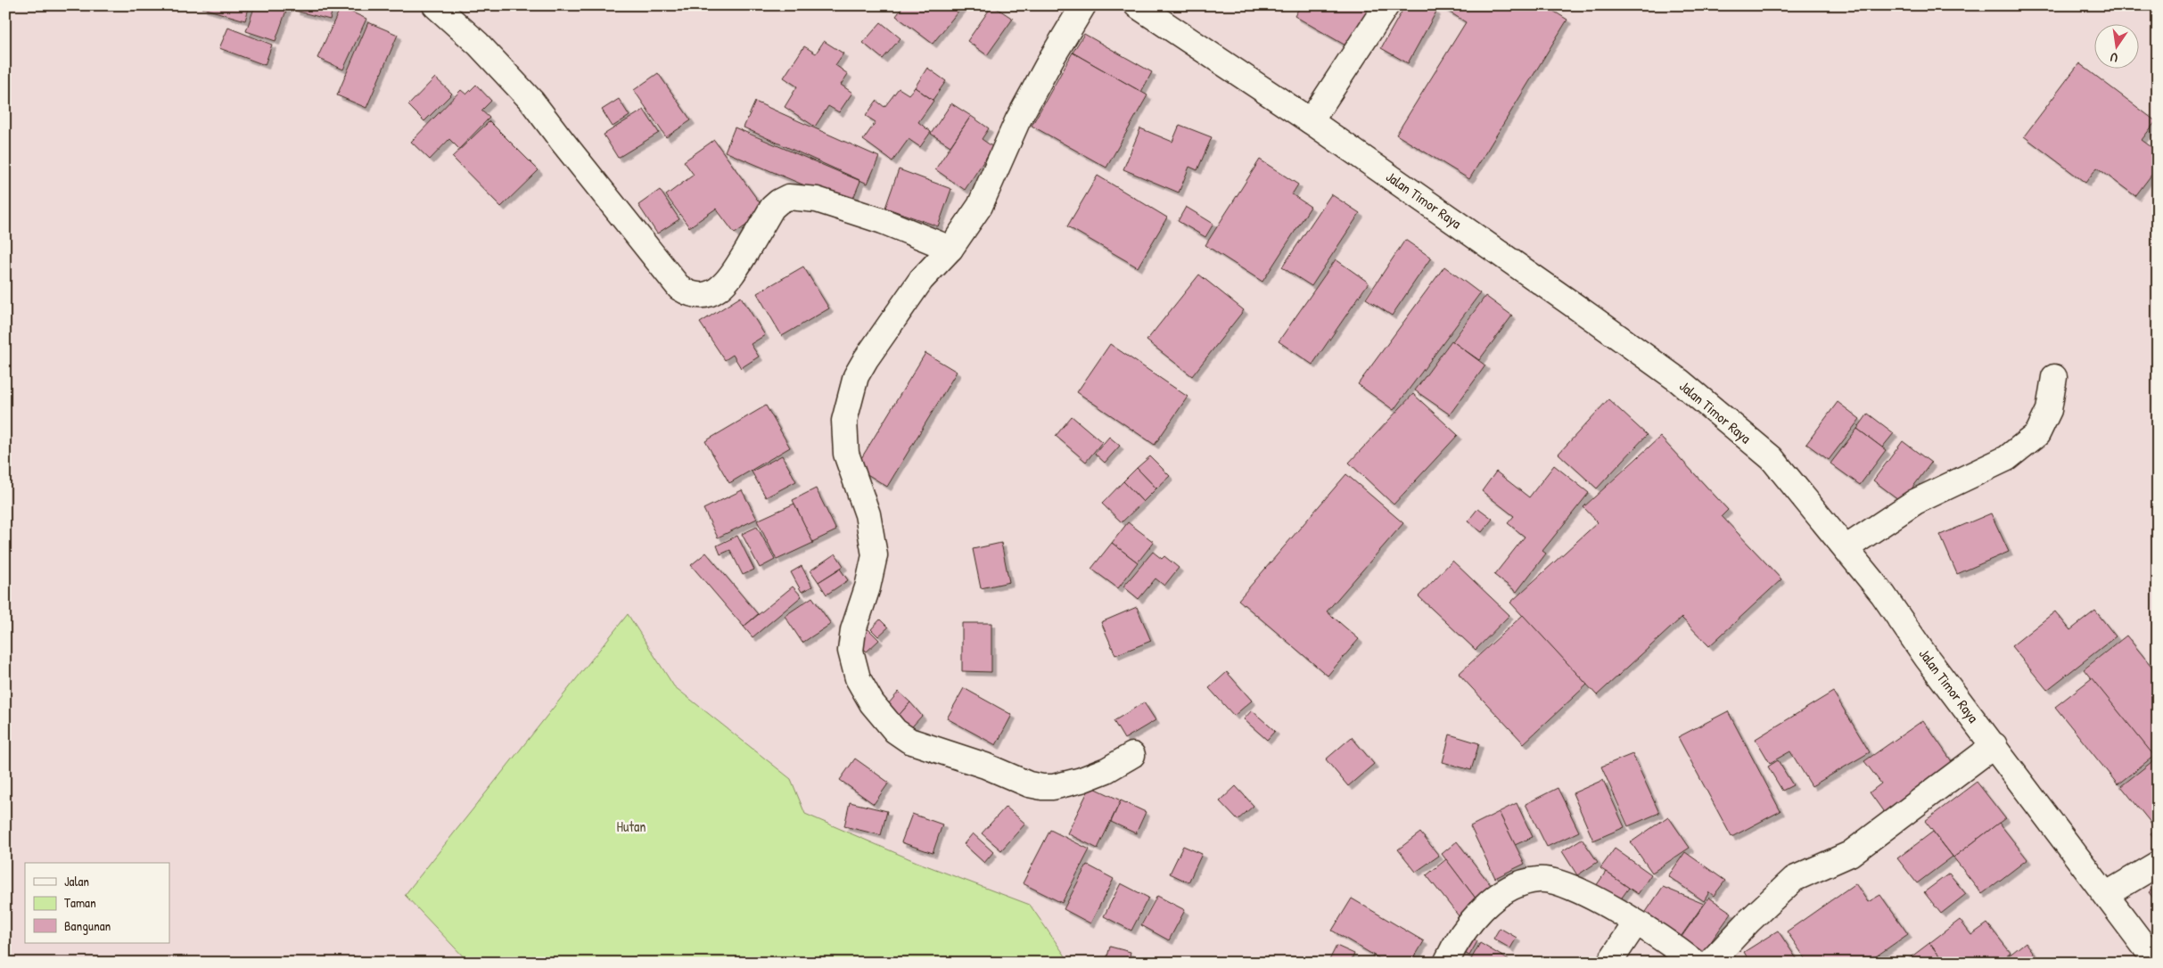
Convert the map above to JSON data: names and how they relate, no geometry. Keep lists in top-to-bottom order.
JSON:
{
  "streets": {
    "main road": ["Jalan Timor Raya"]
  },
  "parks": ["Hutan"],
  "legend": ["Jalan", "Taman", "Bangunan"],
  "north": "bottom"
}
